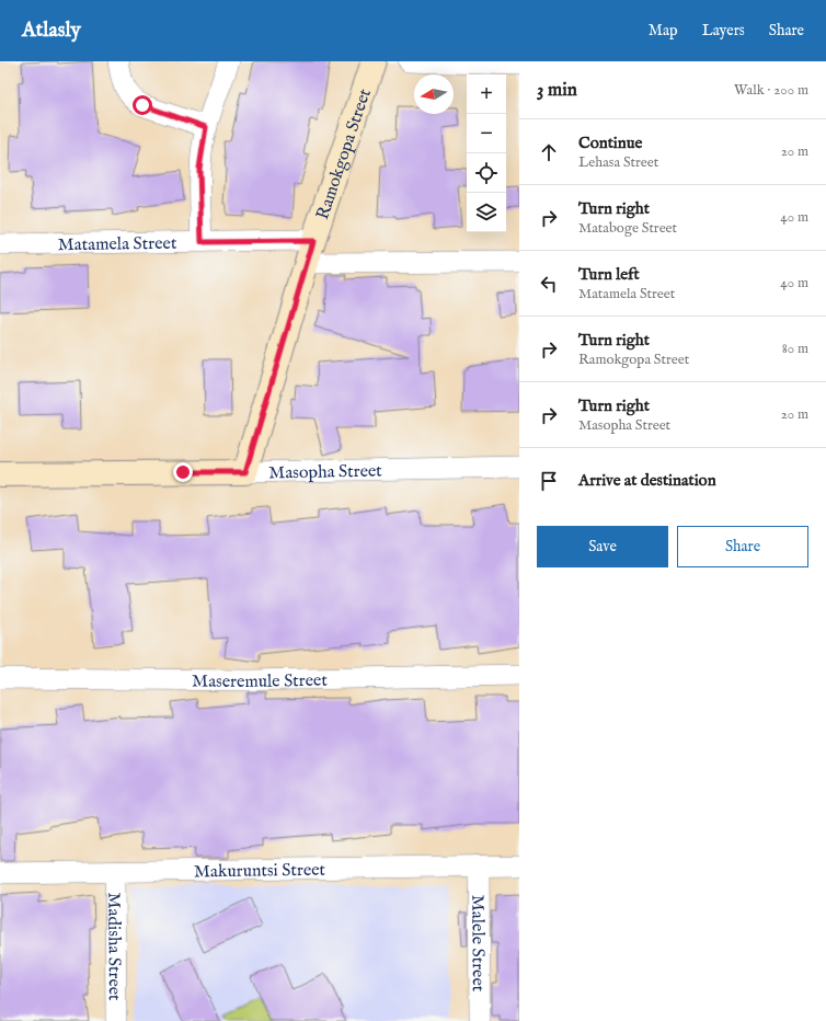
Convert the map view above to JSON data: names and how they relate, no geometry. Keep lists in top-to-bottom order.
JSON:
{
  "streets": {
    "street": [
      "Ramokgopa Street",
      "Matamela Street",
      "Masopha Street",
      "Maseremule Street",
      "Makuruntsi Street",
      "Malele Street",
      "Madisha Street"
    ]
  },
  "crossings": [
    ["Ramokgopa Street", "Matamela Street"],
    ["Ramokgopa Street", "Masopha Street"],
    ["Makuruntsi Street", "Malele Street"],
    ["Makuruntsi Street", "Madisha Street"]
  ],
  "north": "left",
  "page": {
    "header": "Atlasly",
    "nav": ["Map", "Layers", "Share"],
    "heading": ["3 min", "Walk · 200 m"],
    "map_buttons": ["+", "−"],
    "list": [
      ["Continue", "Lehasa Street", "20 m"],
      ["Turn right", "Mataboge Street", "40 m"],
      ["Turn left", "Matamela Street", "40 m"],
      ["Turn right", "Ramokgopa Street", "80 m"],
      ["Turn right", "Masopha Street", "20 m"],
      "Arrive at destination"
    ],
    "buttons": ["Save", "Share"]
  }
}
